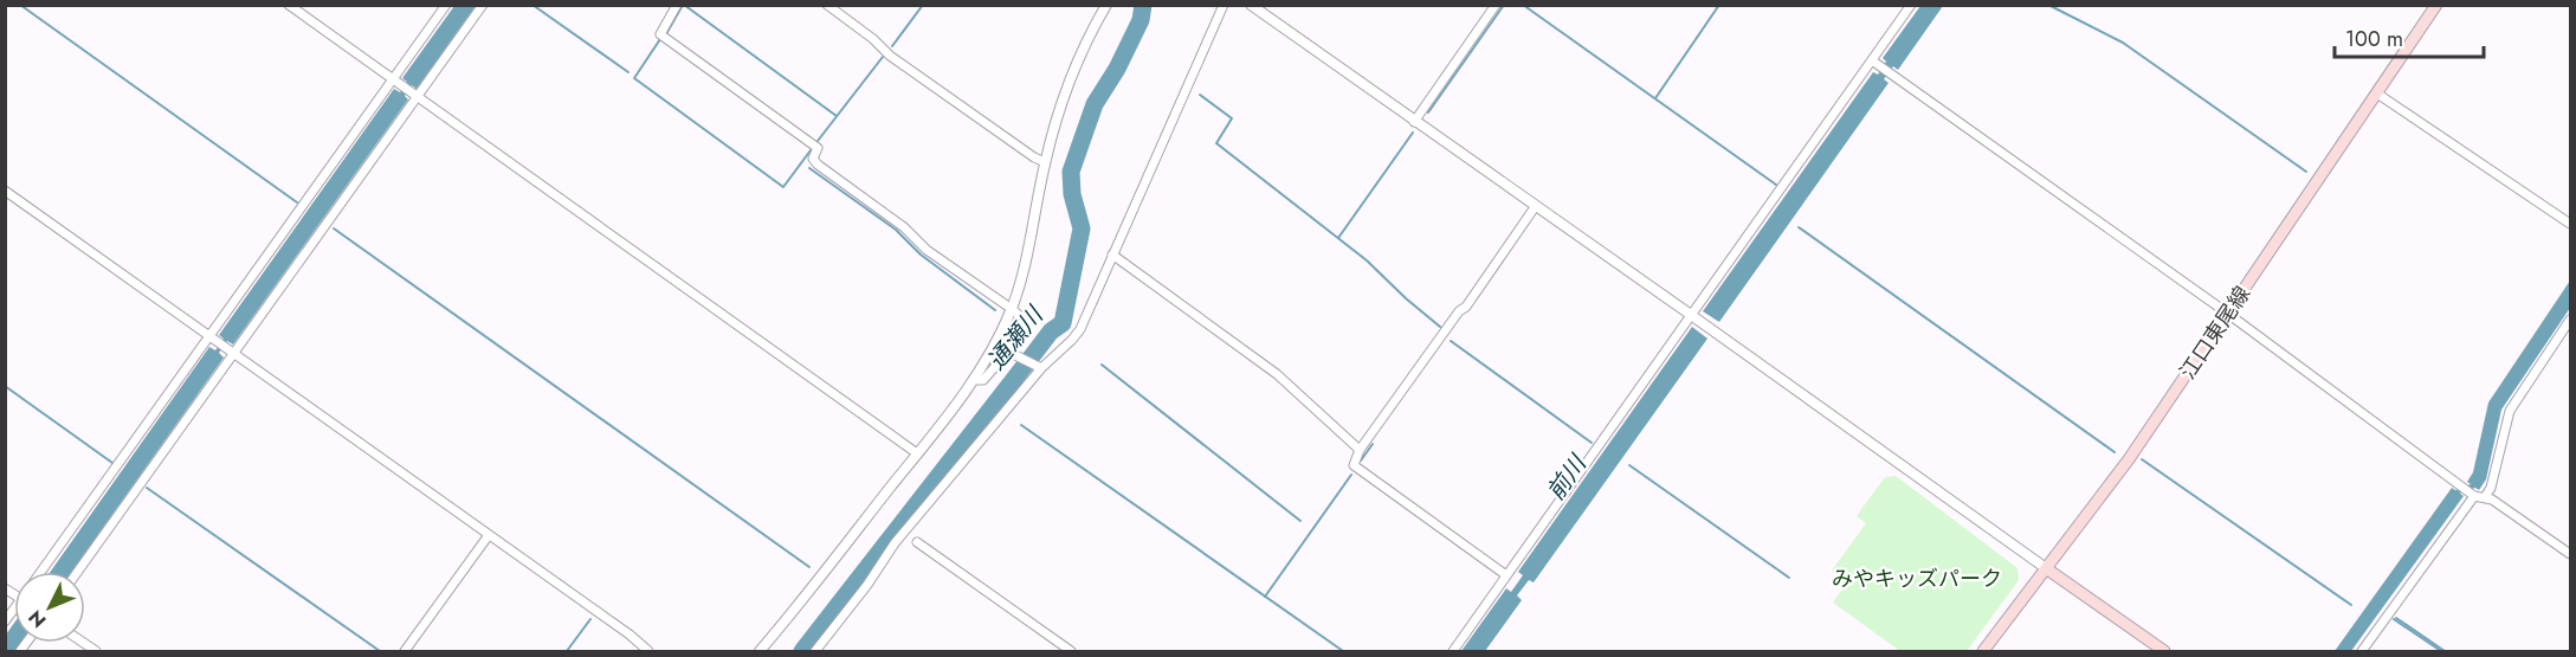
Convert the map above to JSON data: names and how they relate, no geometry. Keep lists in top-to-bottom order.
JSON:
{
  "streets": {
    "main road": ["江口東尾線"]
  },
  "water": ["通瀬川", "前川"],
  "parks": ["みやキッズパーク"],
  "scale_bar": "100 m",
  "north": "bottom left"
}
